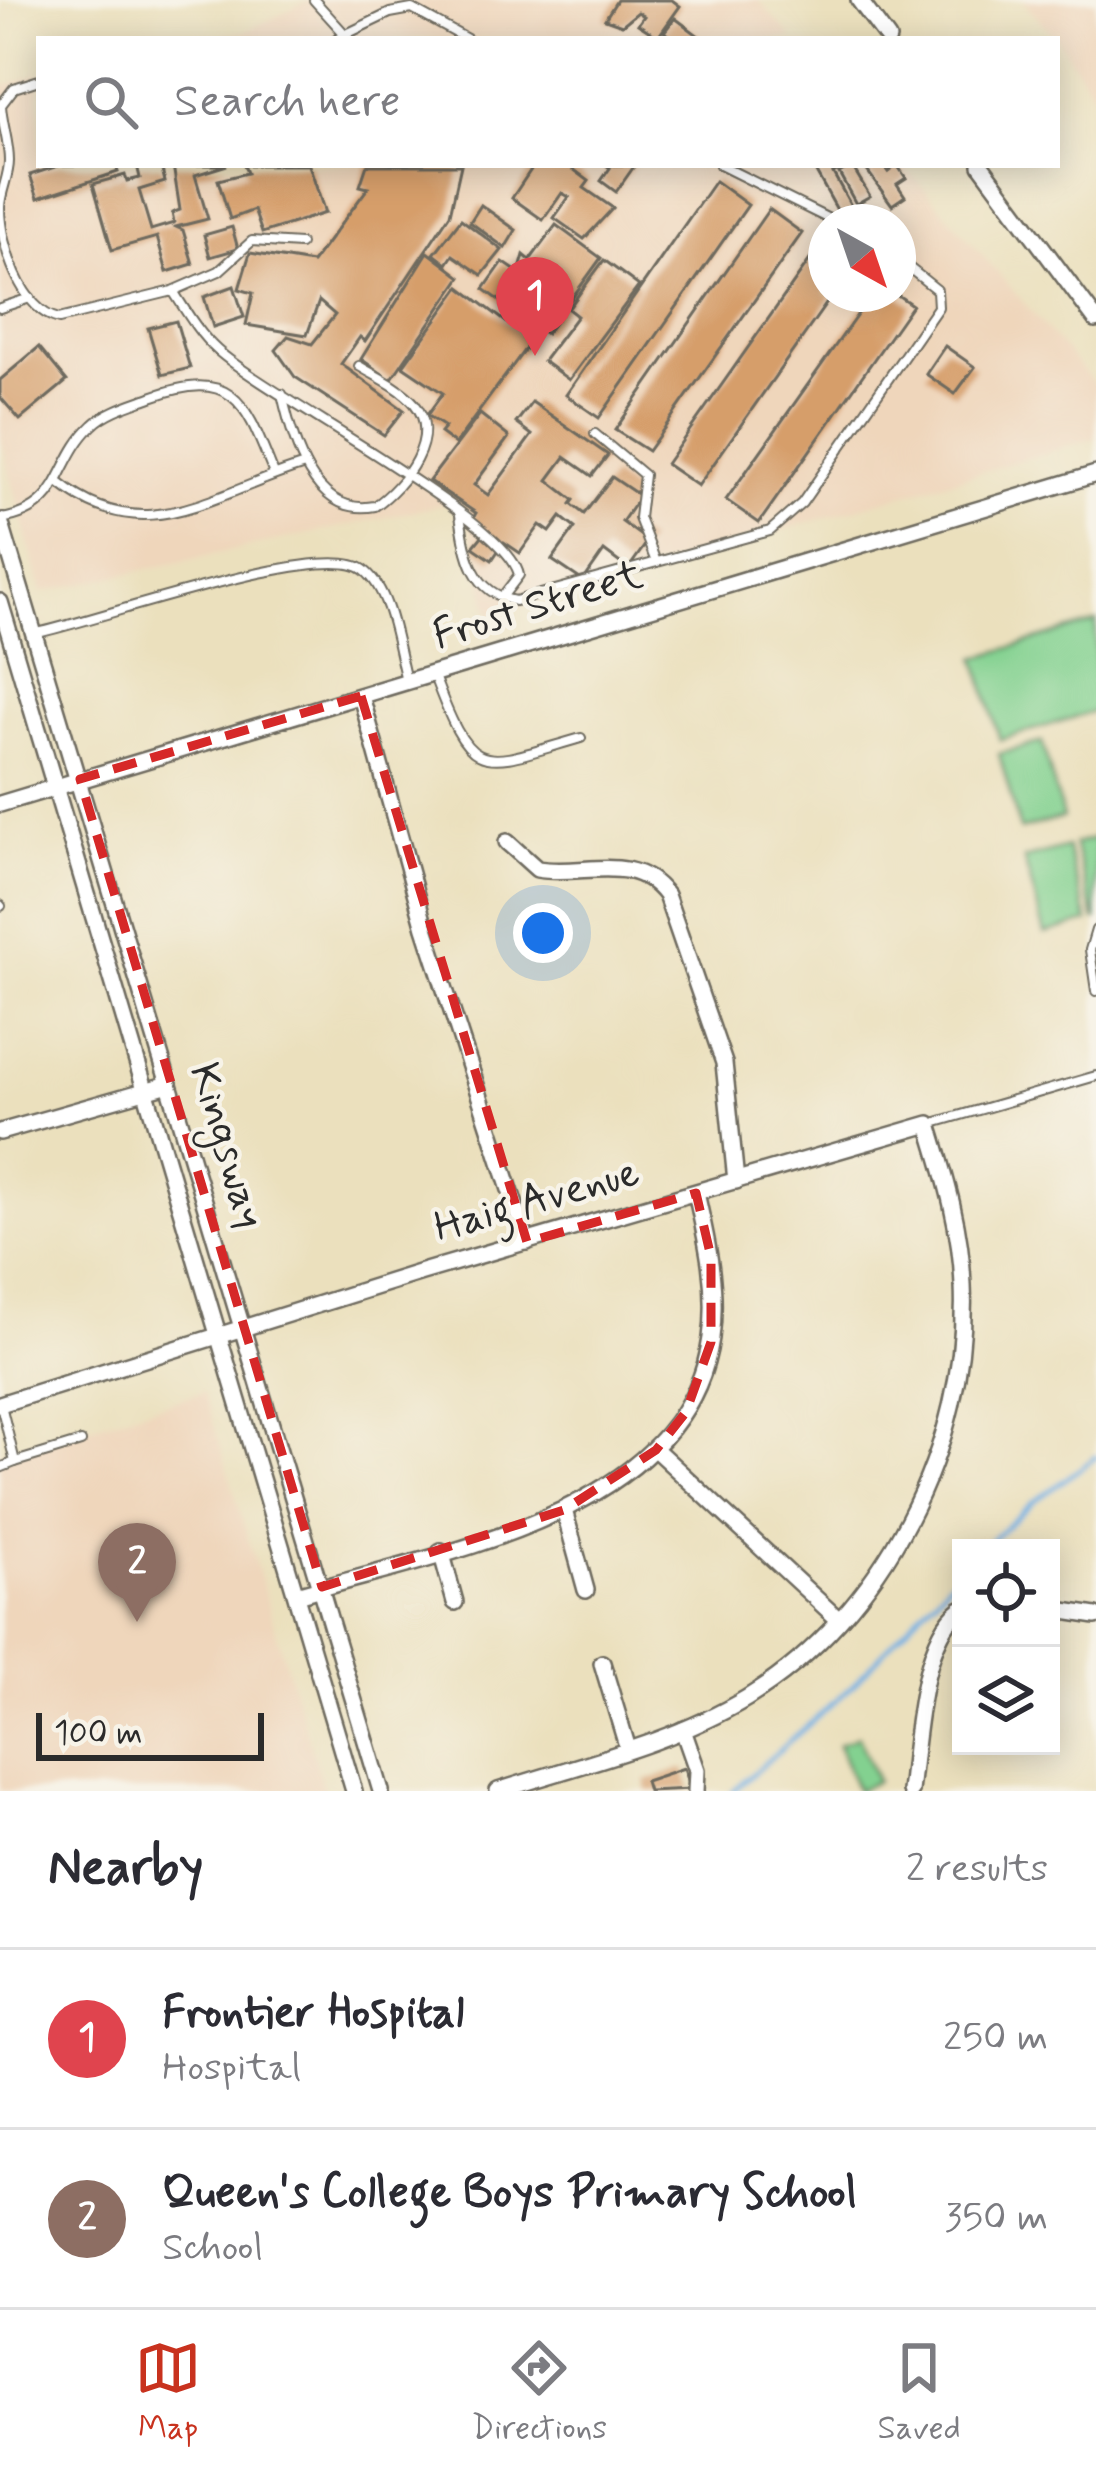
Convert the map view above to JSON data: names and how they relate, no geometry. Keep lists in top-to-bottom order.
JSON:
{
  "streets": {
    "street": ["Frost Street", "Kingsway", "Haig Avenue"]
  },
  "crossings": [
    ["Frost Street", "Kingsway"],
    ["Kingsway", "Haig Avenue"]
  ],
  "scale_bar": "100 m",
  "north": "bottom right",
  "page": {
    "search": "Search here",
    "pins": ["1", "2"],
    "scale": "100 m",
    "heading": ["Nearby", "2 results"],
    "list": [
      {
        "mark": "1",
        "name": "Frontier Hospital",
        "note": "Hospital",
        "value": "250 m"
      },
      {
        "mark": "2",
        "name": "Queen's College Boys Primary School",
        "note": "School",
        "value": "350 m"
      }
    ],
    "nav": ["Map", "Directions", "Saved"]
  }
}
